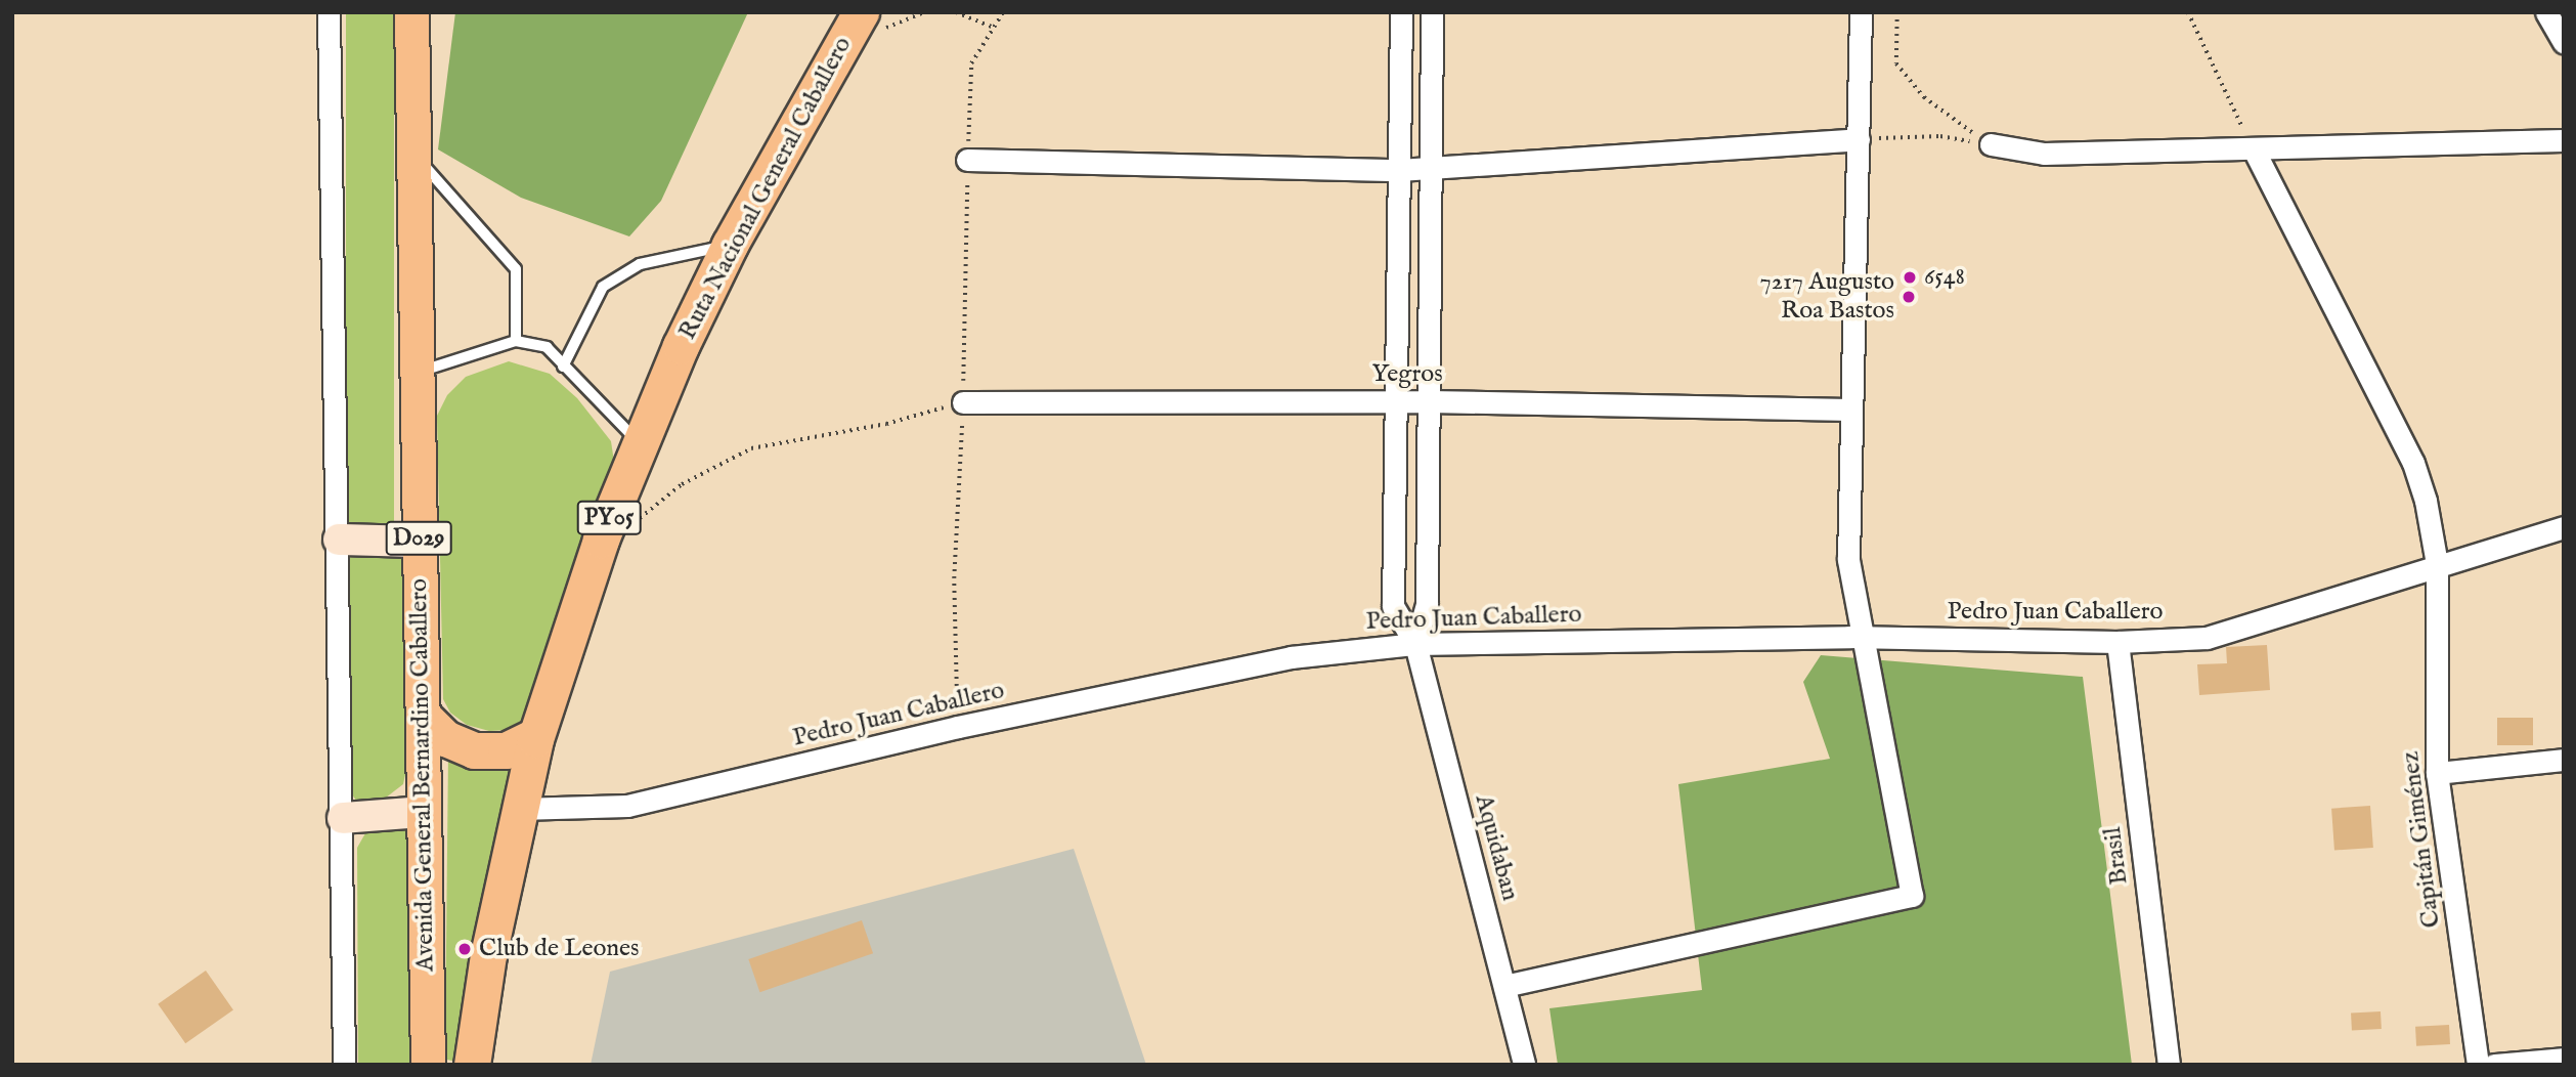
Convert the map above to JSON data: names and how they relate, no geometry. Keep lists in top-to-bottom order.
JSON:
{
  "streets": {
    "highway": ["Ruta Nacional General Caballero", "PY05"],
    "main road": ["D029", "Avenida General Bernardino Caballero"],
    "street": [
      "Yegros",
      "Pedro Juan Caballero",
      "Capitán Giménez",
      "Aquidaban",
      "Brasil"
    ]
  },
  "crossings": [
    ["Ruta Nacional General Caballero", "Pedro Juan Caballero"],
    ["Pedro Juan Caballero", "Capitán Giménez"],
    ["Pedro Juan Caballero", "Aquidaban"],
    ["Pedro Juan Caballero", "Brasil"]
  ],
  "places": ["6548", "7217 Augusto Roa Bastos", "Club de Leones"]
}
